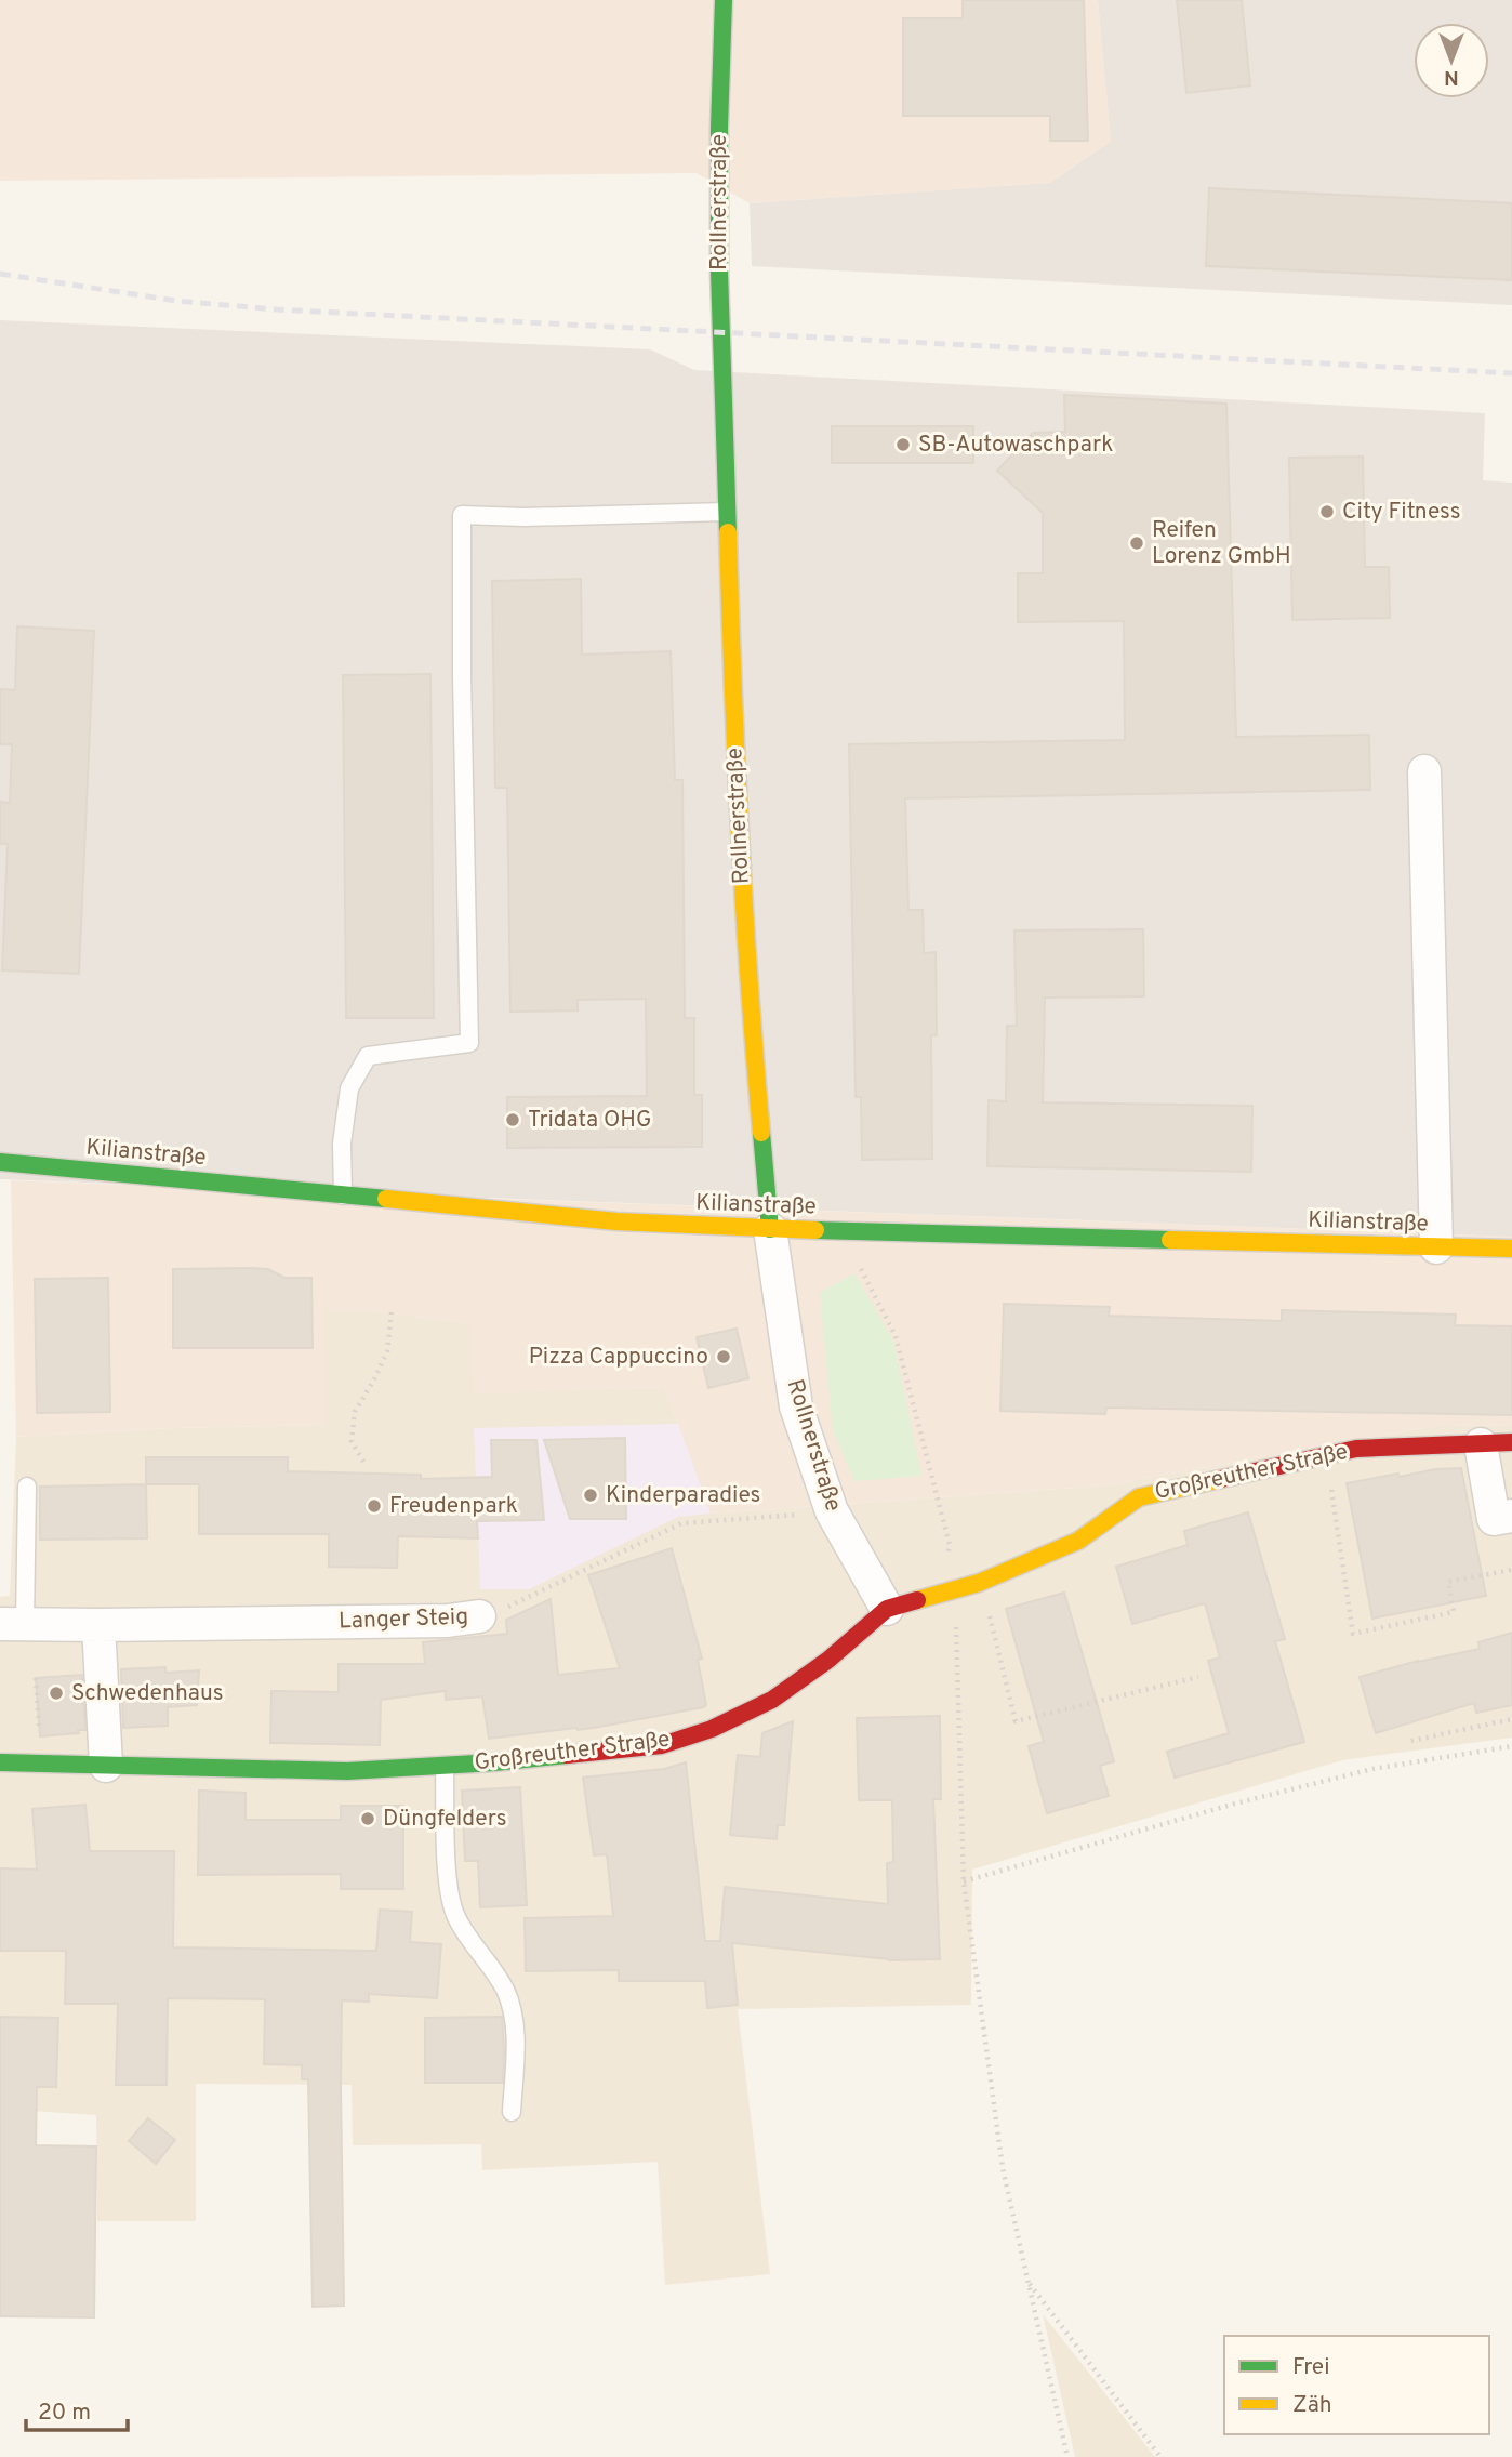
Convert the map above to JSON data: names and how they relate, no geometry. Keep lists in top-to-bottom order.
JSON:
{
  "streets": {
    "street": [
      "Rollnerstraße",
      "Kilianstraße",
      "Großreuther Straße",
      "Langer Steig"
    ]
  },
  "crossings": [
    ["Rollnerstraße", "Kilianstraße"],
    ["Rollnerstraße", "Großreuther Straße"],
    ["Rollnerstraße", "Langer Steig"]
  ],
  "places": [
    "SB-Autowaschpark",
    "City Fitness",
    "Reifen Lorenz GmbH",
    "Tridata OHG",
    "Pizza Cappuccino",
    "Kinderparadies",
    "Freudenpark",
    "Schwedenhaus",
    "Düngfelders"
  ],
  "legend": ["Frei", "Zäh"],
  "scale_bar": "20 m",
  "north": "bottom"
}
